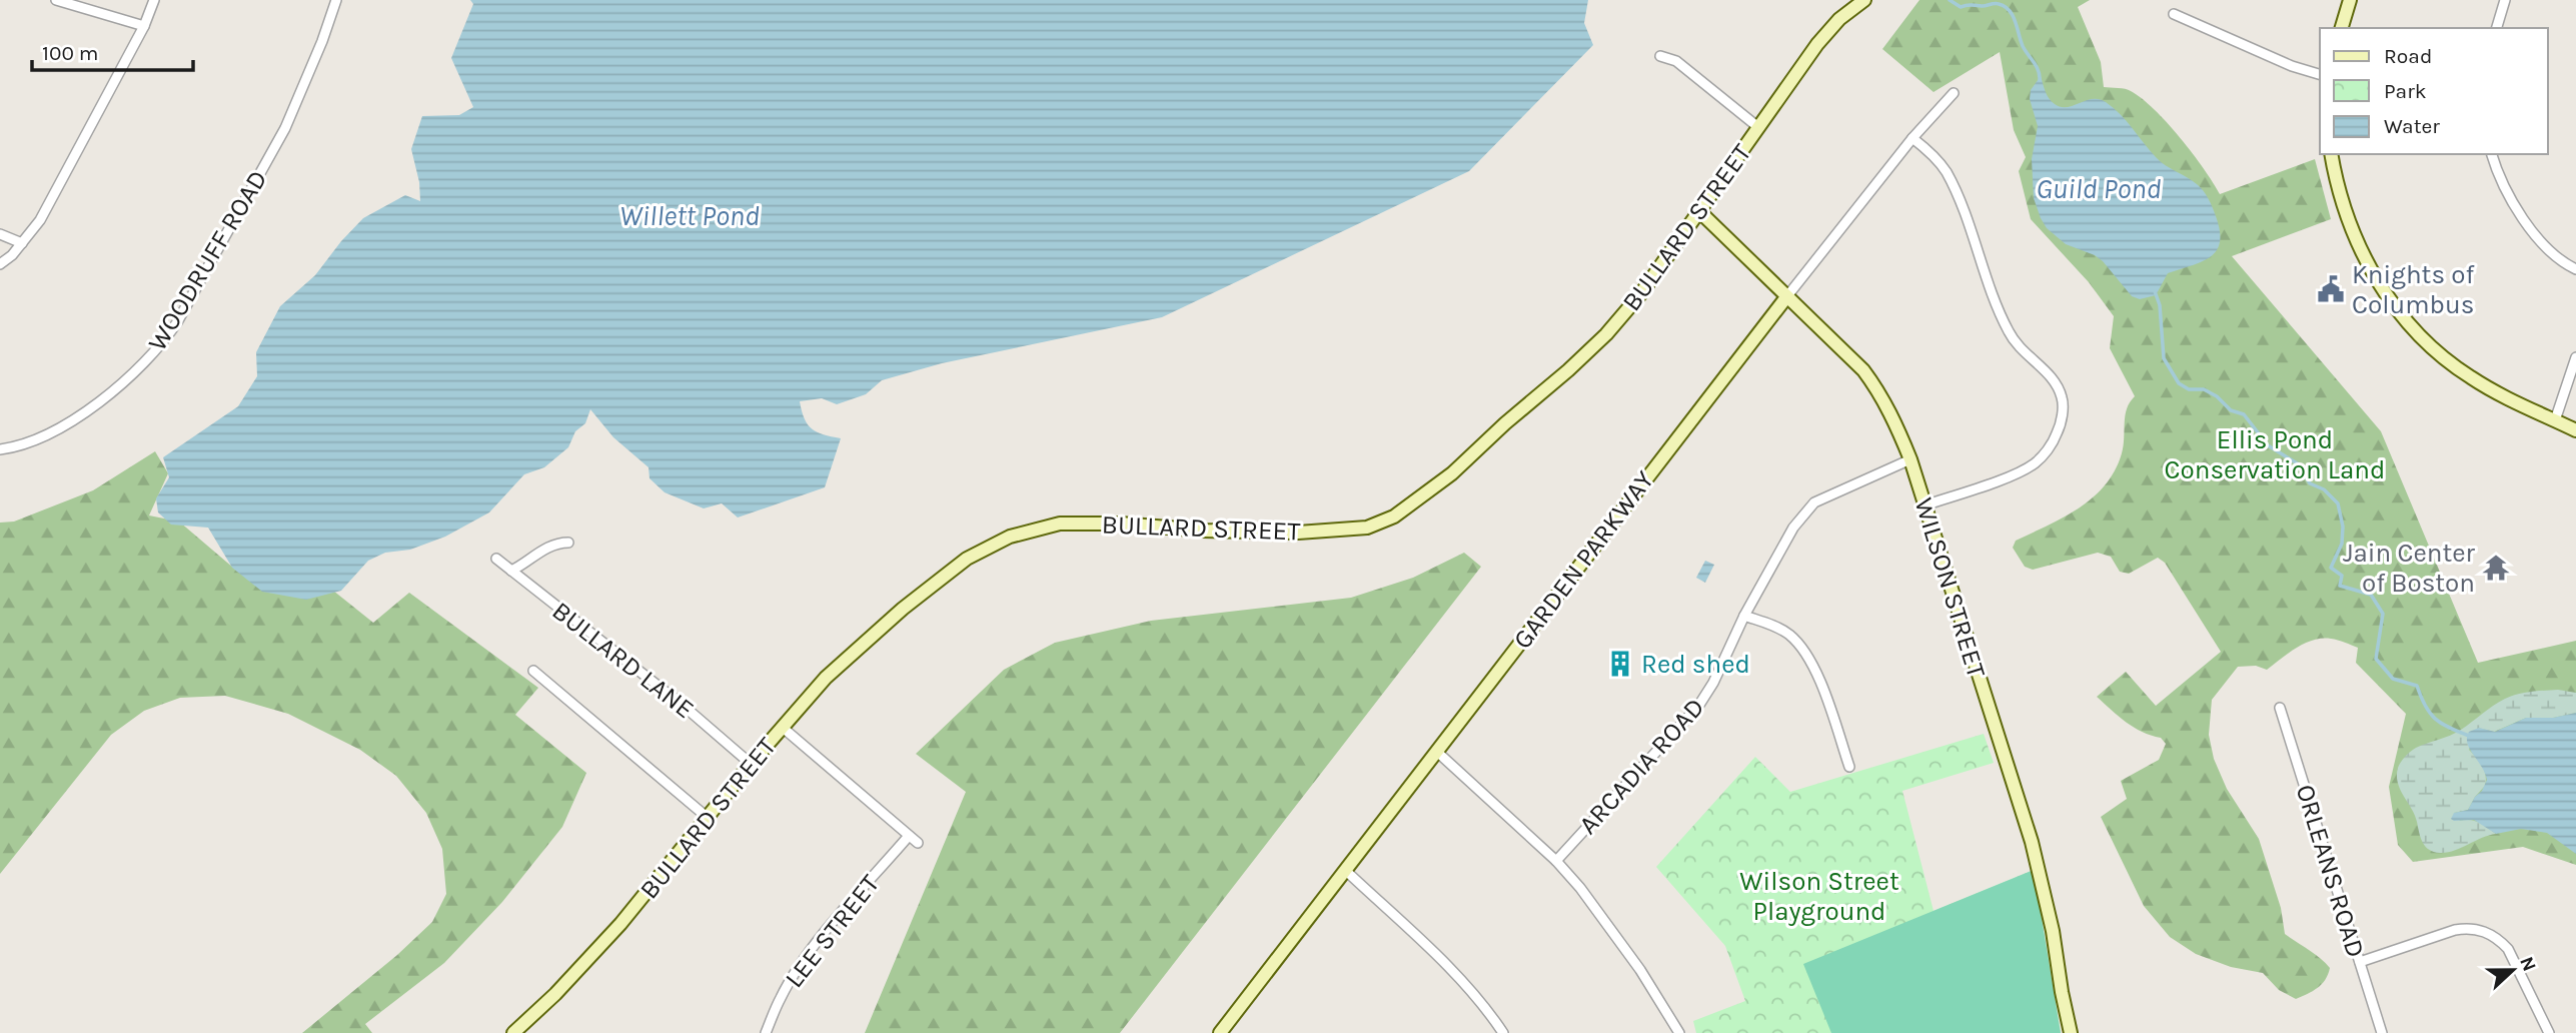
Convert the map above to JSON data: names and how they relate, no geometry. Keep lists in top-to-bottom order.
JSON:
{
  "streets": {
    "main road": ["BULLARD STREET", "GARDEN PARKWAY", "WILSON STREET"],
    "street": [
      "WOODRUFF ROAD",
      "BULLARD LANE",
      "ARCADIA ROAD",
      "ORLEANS ROAD",
      "LEE STREET"
    ]
  },
  "crossings": [
    ["BULLARD STREET", "WILSON STREET"],
    ["BULLARD STREET", "BULLARD LANE"],
    ["GARDEN PARKWAY", "WILSON STREET"],
    ["WILSON STREET", "ARCADIA ROAD"]
  ],
  "water": ["Guild Pond", "Willett Pond"],
  "parks": ["Ellis Pond Conservation Land", "Wilson Street Playground"],
  "places": {
    "public building": ["Knights of Columbus"],
    "temple": ["Jain Center of Boston"],
    "building": ["Red shed"]
  },
  "legend": ["Road", "Park", "Water"],
  "scale_bar": "100 m",
  "north": "right"
}
